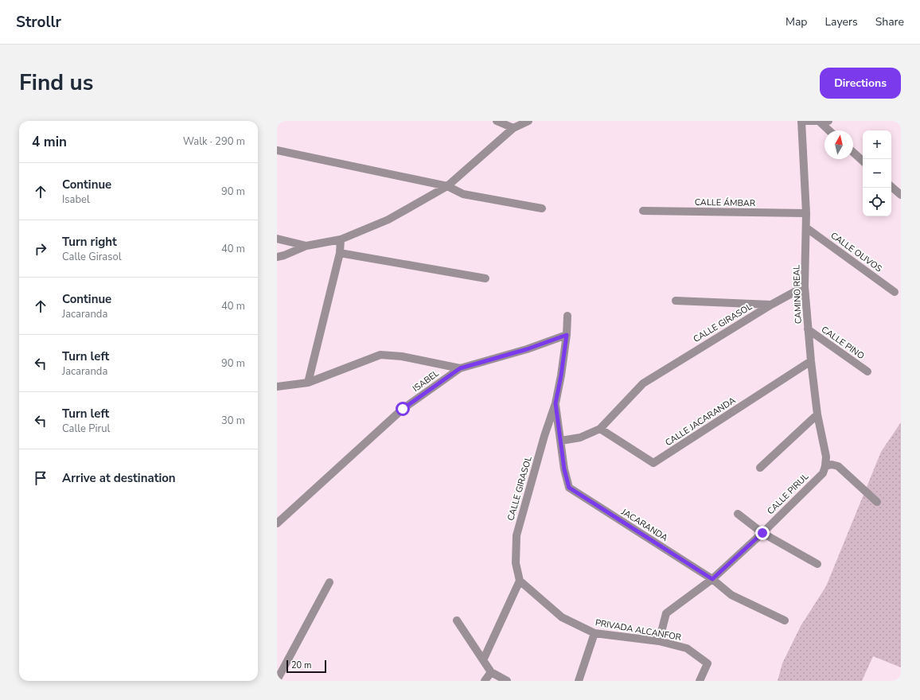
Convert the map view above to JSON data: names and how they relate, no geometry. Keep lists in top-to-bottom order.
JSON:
{
  "streets": {
    "street": [
      "CALLE ÁMBAR",
      "CALLE OLIVOS",
      "CAMINO REAL",
      "CALLE GIRASOL",
      "CALLE PINO",
      "ISABEL",
      "CALLE JACARANDA",
      "CALLE PIRUL",
      "JACARANDA",
      "PRIVADA ALCANFOR"
    ]
  },
  "crossings": [
    ["CALLE ÁMBAR", "CAMINO REAL"],
    ["CALLE OLIVOS", "CAMINO REAL"],
    ["CAMINO REAL", "CALLE GIRASOL"],
    ["CAMINO REAL", "CALLE PINO"],
    ["CAMINO REAL", "CALLE JACARANDA"],
    ["CAMINO REAL", "CALLE PIRUL"],
    ["CALLE GIRASOL", "ISABEL"],
    ["CALLE GIRASOL", "CALLE JACARANDA"],
    ["CALLE GIRASOL", "JACARANDA"],
    ["CALLE GIRASOL", "PRIVADA ALCANFOR"],
    ["CALLE PIRUL", "JACARANDA"],
    ["CALLE PIRUL", "PRIVADA ALCANFOR"]
  ],
  "scale_bar": "20 m",
  "north": "top",
  "page": {
    "header": "Strollr",
    "nav": ["Map", "Layers", "Share"],
    "title": "Find us",
    "buttons": "Directions",
    "heading": ["4 min", "Walk · 290 m"],
    "map_buttons": ["+", "−"],
    "list": [
      ["Continue", "Isabel", "90 m"],
      ["Turn right", "Calle Girasol", "40 m"],
      ["Continue", "Jacaranda", "40 m"],
      ["Turn left", "Jacaranda", "90 m"],
      ["Turn left", "Calle Pirul", "30 m"],
      "Arrive at destination"
    ],
    "scale": "20 m"
  }
}
